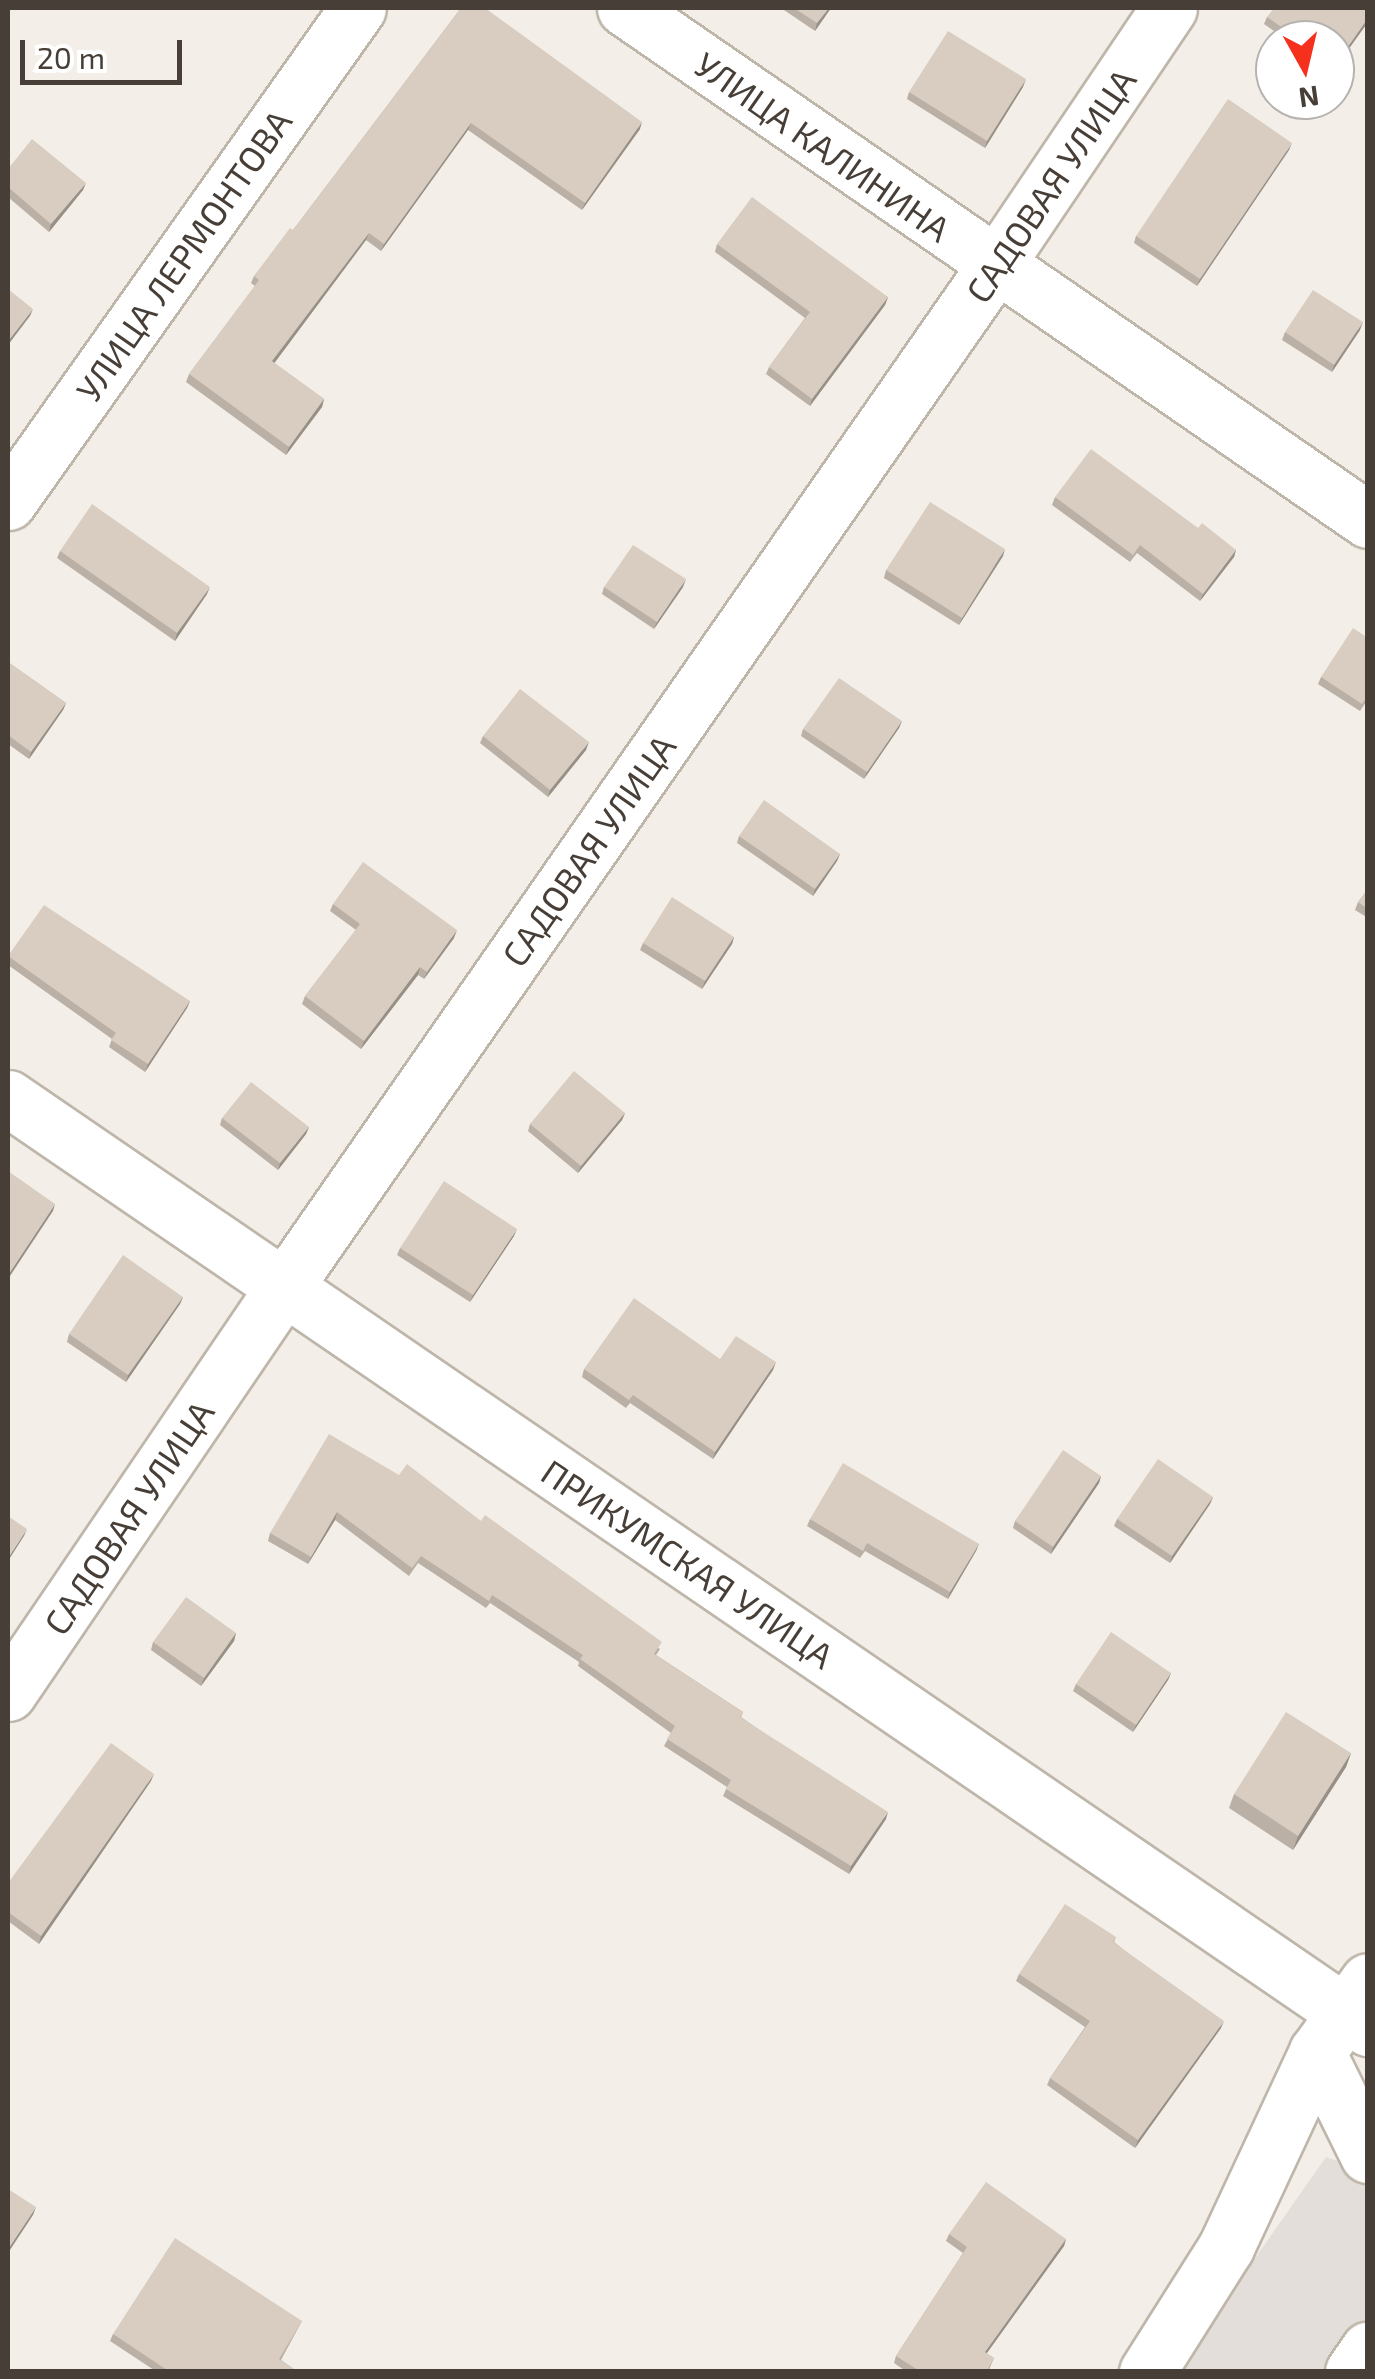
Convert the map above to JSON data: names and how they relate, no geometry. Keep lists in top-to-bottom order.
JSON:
{
  "streets": {
    "street": [
      "УЛИЦА КАЛИНИНА",
      "САДОВАЯ УЛИЦА",
      "УЛИЦА ЛЕРМОНТОВА",
      "ПРИКУМСКАЯ УЛИЦА"
    ]
  },
  "crossings": [
    ["УЛИЦА КАЛИНИНА", "САДОВАЯ УЛИЦА"],
    ["САДОВАЯ УЛИЦА", "ПРИКУМСКАЯ УЛИЦА"]
  ],
  "scale_bar": "20 m",
  "north": "bottom"
}
